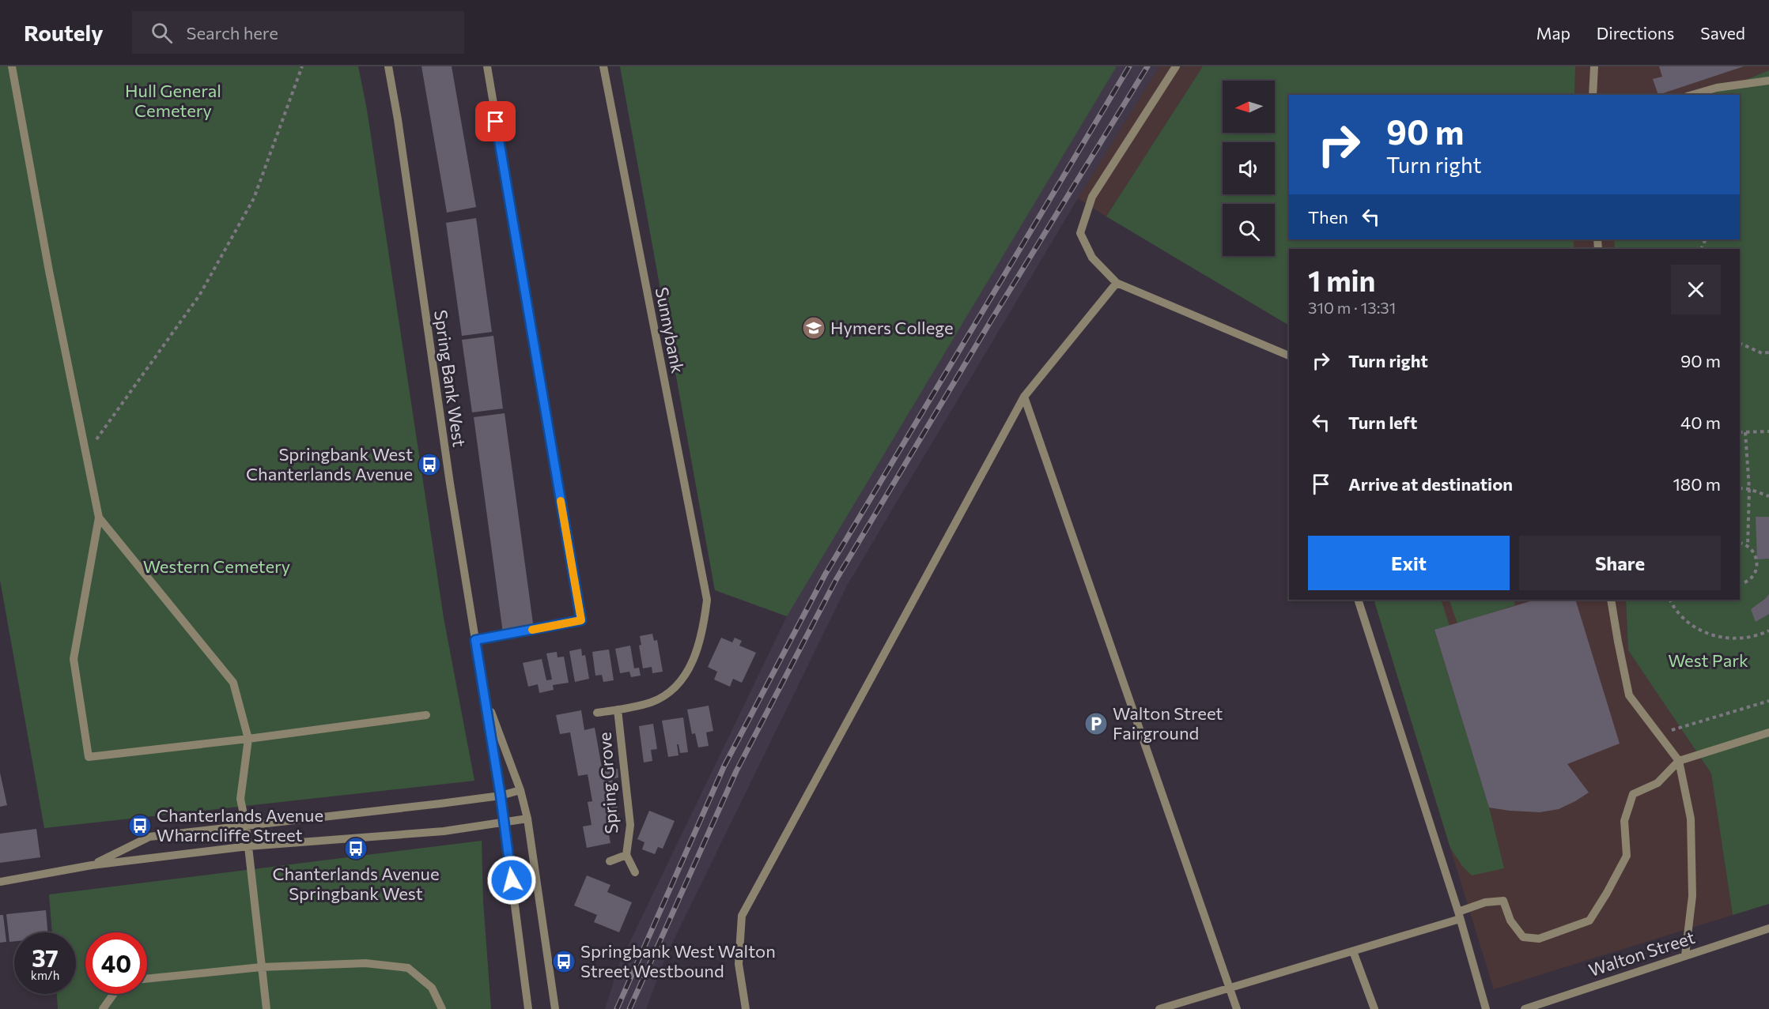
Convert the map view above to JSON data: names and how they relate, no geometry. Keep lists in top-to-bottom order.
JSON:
{
  "streets": {
    "street": [
      "Sunnybank",
      "Spring Bank West",
      "Spring Grove",
      "Walton Street"
    ]
  },
  "crossings": [
    ["Sunnybank", "Spring Grove"]
  ],
  "parks": ["Hull General Cemetery", "Western Cemetery", "West Park"],
  "places": {
    "school or university": ["Hymers College"],
    "bus stop": [
      "Springbank West Chanterlands Avenue",
      "Chanterlands Avenue Wharncliffe Street",
      "Chanterlands Avenue Springbank West",
      "Springbank West Walton Street Westbound"
    ],
    "parking": ["Walton Street Fairground"]
  },
  "north": "left",
  "page": {
    "header": "Routely",
    "search": "Search here",
    "nav": ["Map", "Directions", "Saved"],
    "turn": ["90 m", "Turn right"],
    "then": "Then",
    "heading": ["1 min", "310 m · 13:31"],
    "list": [
      {
        "name": "Turn right",
        "value": "90 m"
      },
      {
        "name": "Turn left",
        "value": "40 m"
      },
      {
        "name": "Arrive at destination",
        "value": "180 m"
      }
    ],
    "buttons": ["Exit", "Share"],
    "speed": "37 km/h",
    "limit": "40"
  }
}
